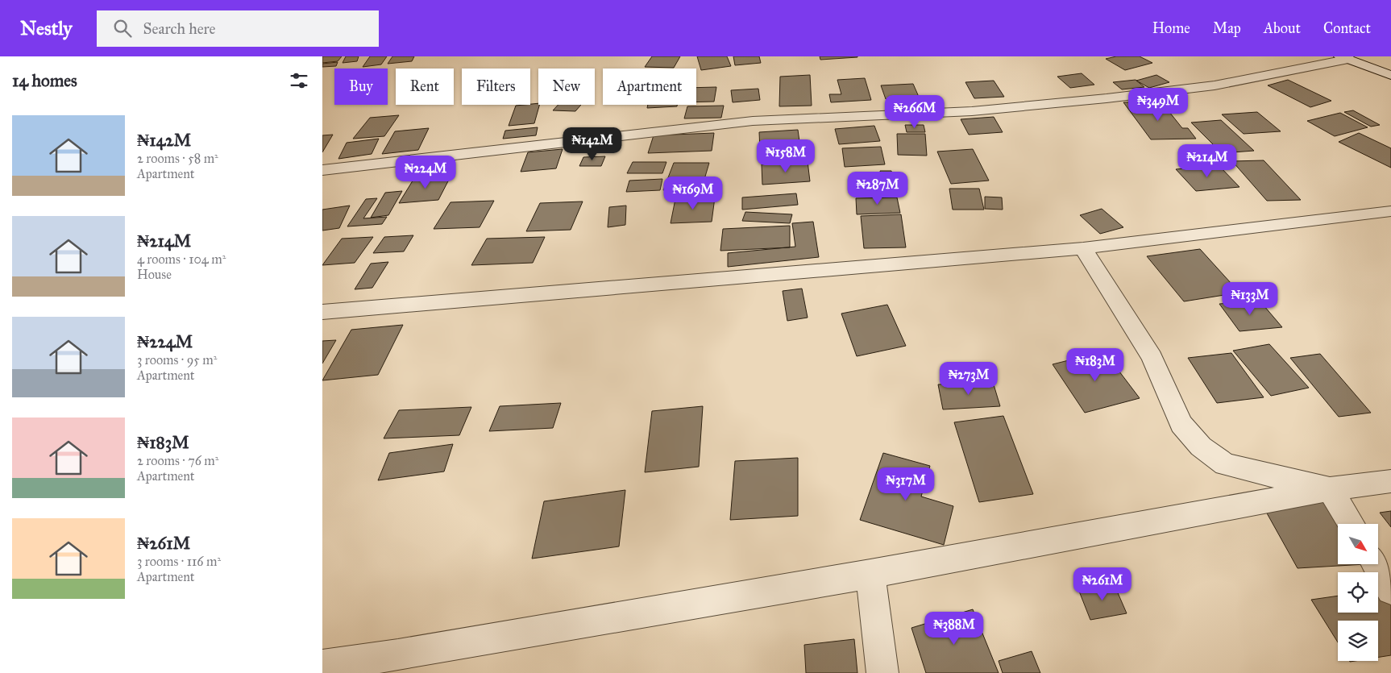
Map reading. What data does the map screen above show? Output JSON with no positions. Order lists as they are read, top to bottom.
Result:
{
  "north": "bottom right",
  "page": {
    "header": "Nestly",
    "search": "Search here",
    "nav": [
      "Home",
      "Map",
      "About",
      "Contact"
    ],
    "heading": "14 homes",
    "chip": [
      "Buy",
      "Rent",
      "Filters",
      "New",
      "Apartment"
    ],
    "price": [
      "₦349M",
      "₦266M",
      "₦142M",
      "₦158M",
      "₦214M",
      "₦224M",
      "₦287M",
      "₦169M",
      "₦133M",
      "₦183M",
      "₦273M",
      "₦317M",
      "₦261M",
      "₦388M"
    ],
    "list": [
      {
        "name": "₦142M",
        "note": "2 rooms · 58 m² · Apartment"
      },
      {
        "name": "₦214M",
        "note": "4 rooms · 104 m² · House"
      },
      {
        "name": "₦224M",
        "note": "3 rooms · 95 m² · Apartment"
      },
      {
        "name": "₦183M",
        "note": "2 rooms · 76 m² · Apartment"
      },
      {
        "name": "₦261M",
        "note": "3 rooms · 116 m² · Apartment"
      }
    ]
  }
}
